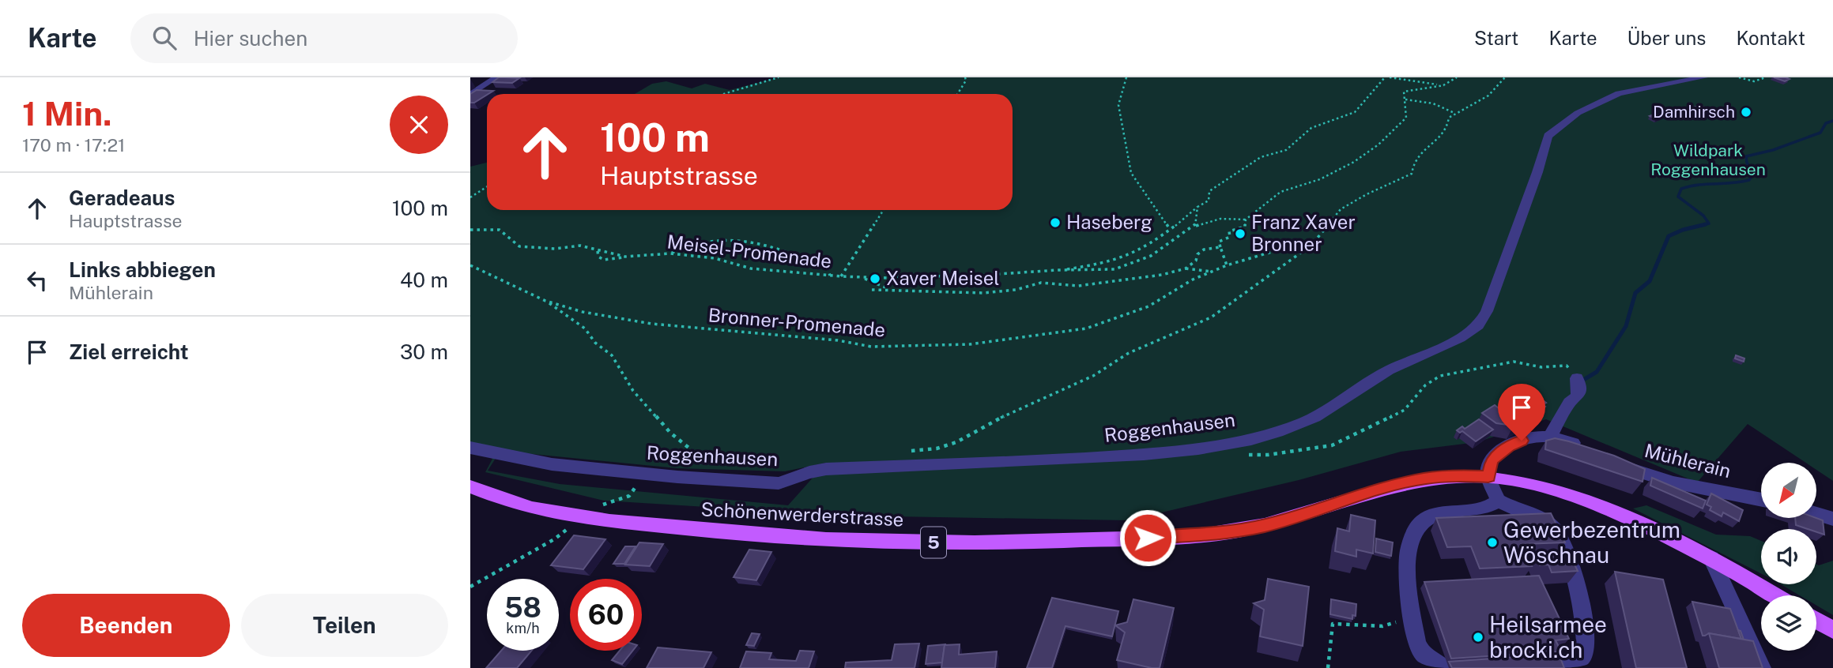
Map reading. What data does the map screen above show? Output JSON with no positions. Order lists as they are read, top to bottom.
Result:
{
  "streets": {
    "main road": ["Schönenwerderstrasse", "5"],
    "lane": ["Roggenhausen", "Mühlerain"],
    "path": ["Meisel-Promenade", "Bronner-Promenade"]
  },
  "crossings": [
    ["Schönenwerderstrasse", "5"]
  ],
  "parks": ["Wildpark Roggenhausen"],
  "places": [
    "Damhirsch",
    "Haseberg",
    "Franz Xaver Bronner",
    "Xaver Meisel",
    "Gewerbezentrum Wöschnau",
    "Heilsarmee brocki.ch"
  ],
  "north": "bottom left",
  "page": {
    "header": "Karte",
    "search": "Hier suchen",
    "nav": [
      "Start",
      "Karte",
      "Über uns",
      "Kontakt"
    ],
    "heading": ["1 Min.", "170 m · 17:21"],
    "turn": ["100 m", "Hauptstrasse"],
    "list": [
      {
        "name": "Geradeaus",
        "note": "Hauptstrasse",
        "value": "100 m"
      },
      {
        "name": "Links abbiegen",
        "note": "Mühlerain",
        "value": "40 m"
      },
      {
        "name": "Ziel erreicht",
        "value": "30 m"
      }
    ],
    "speed": "58 km/h",
    "limit": "60",
    "buttons": ["Beenden", "Teilen"]
  }
}
